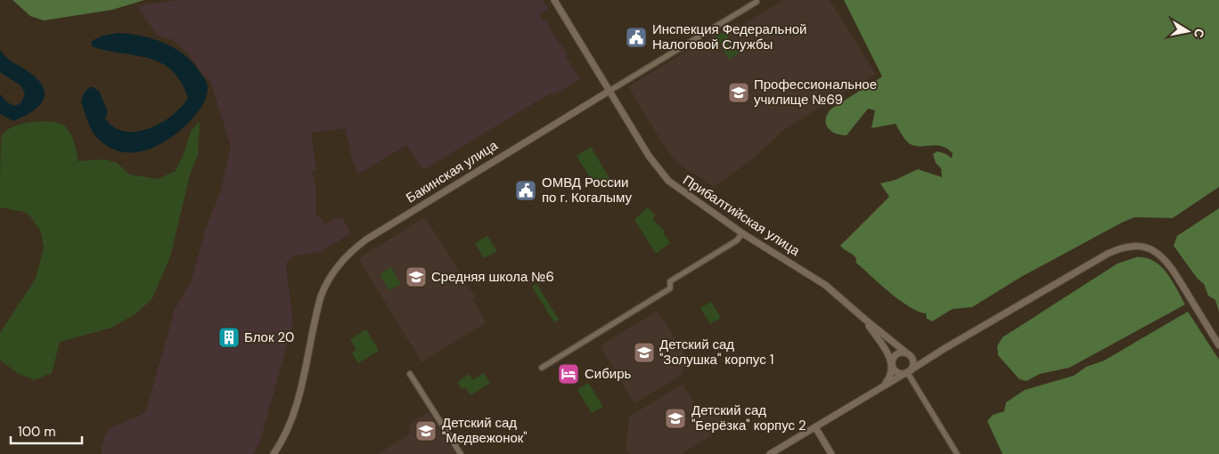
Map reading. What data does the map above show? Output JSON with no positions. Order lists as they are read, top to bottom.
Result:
{
  "streets": {
    "street": ["Бакинская улица", "Прибалтийская улица"]
  },
  "crossings": [
    ["Бакинская улица", "Прибалтийская улица"]
  ],
  "places": {
    "public building": ["Инспекция Федеральной Налоговой Службы", "ОМВД России по г. Когалыму"],
    "school or university": [
      "Профессиональное училище №69",
      "Средняя школа №6",
      "Детский сад \"Золушка\" корпус 1",
      "Детский сад \"Берёзка\" корпус 2",
      "Детский сад \"Медвежонок\""
    ],
    "building": ["Блок 20"],
    "hotel": ["Сибирь"]
  },
  "scale_bar": "100 m",
  "north": "right"
}
